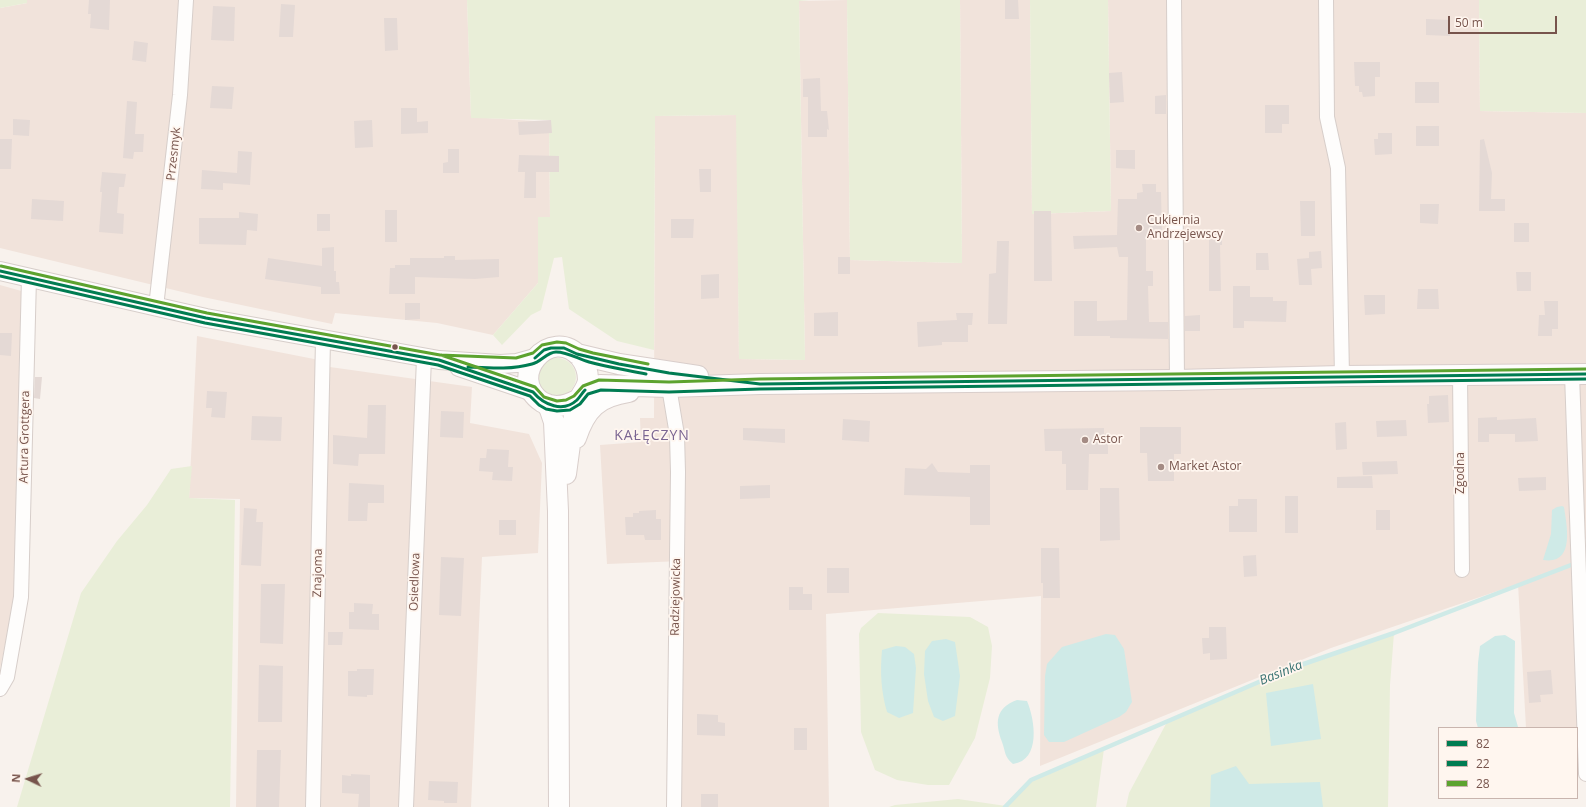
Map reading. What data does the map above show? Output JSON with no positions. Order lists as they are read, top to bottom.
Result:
{
  "streets": {
    "street": [
      "Przesmyk",
      "Artura Grottgera",
      "Zgodna",
      "Znajoma",
      "Osiedlowa",
      "Radziejowicka"
    ]
  },
  "districts": ["KAŁĘCZYN"],
  "water": ["Basinka"],
  "places": ["Cukiernia Andrzejewscy", "Astor", "Market Astor"],
  "lines": ["transit line 28", "transit line 82", "transit line 22"],
  "legend": ["82", "22", "28"],
  "scale_bar": "50 m",
  "north": "left"
}
